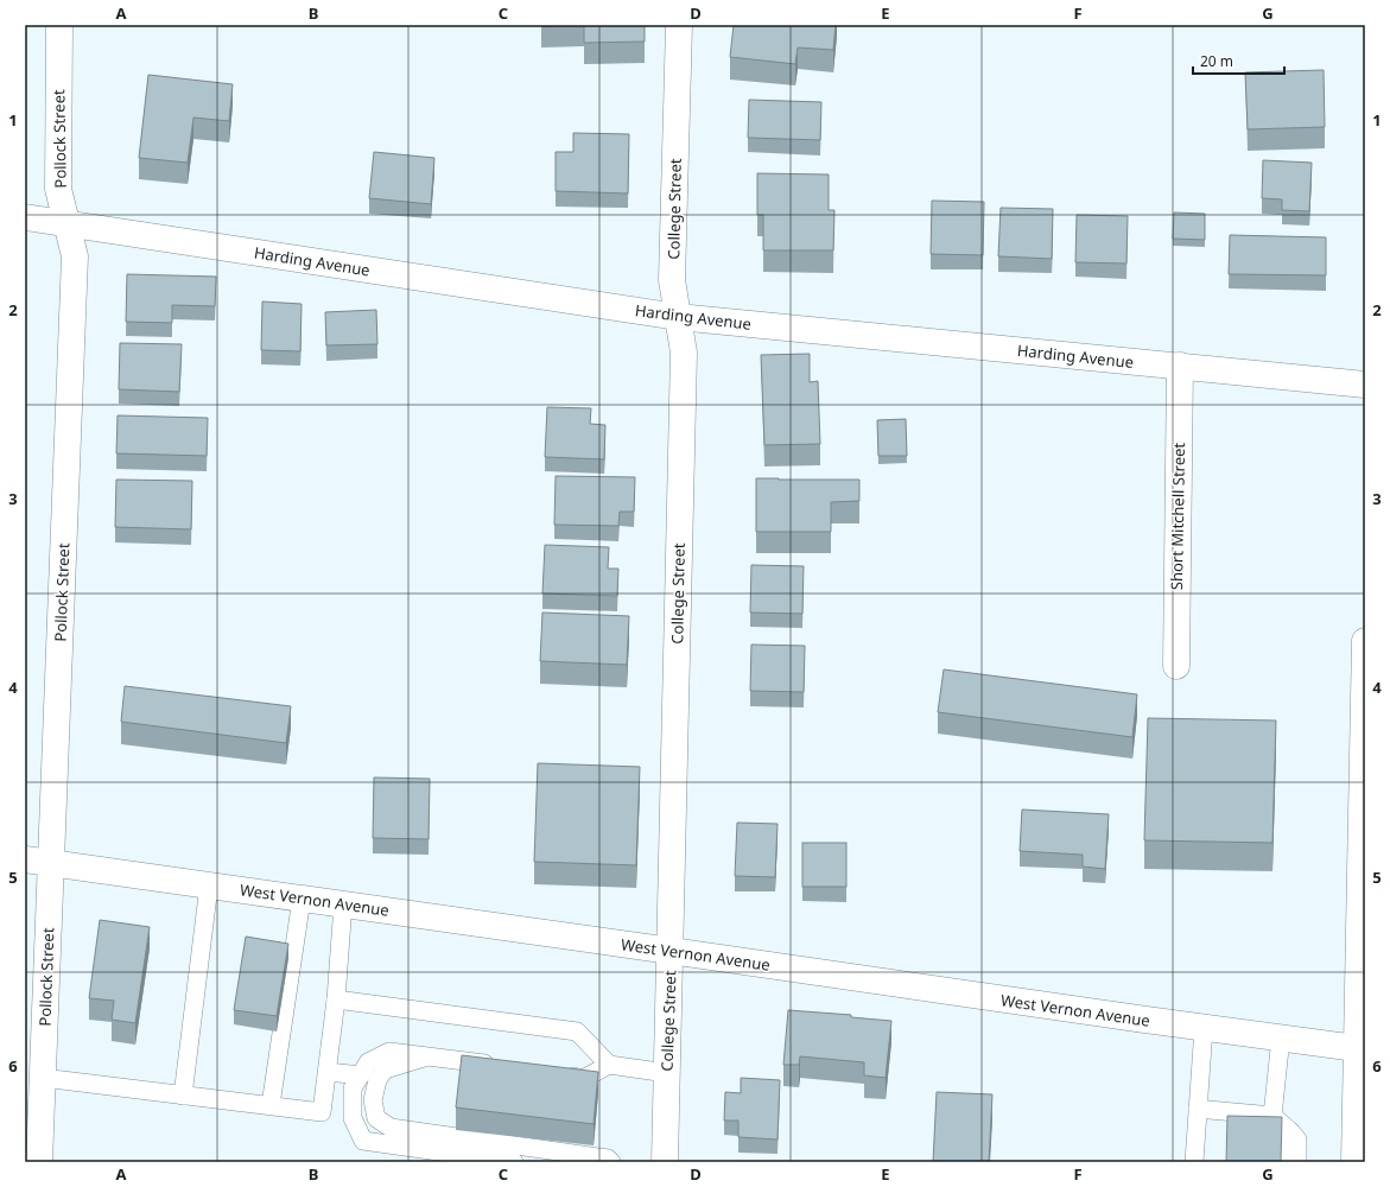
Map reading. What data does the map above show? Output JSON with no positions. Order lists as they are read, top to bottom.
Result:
{
  "streets": {
    "street": [
      "Pollock Street",
      "College Street",
      "Harding Avenue",
      "Short Mitchell Street",
      "West Vernon Avenue"
    ]
  },
  "crossings": [
    ["Pollock Street", "Harding Avenue"],
    ["Pollock Street", "West Vernon Avenue"],
    ["College Street", "Harding Avenue"],
    ["College Street", "West Vernon Avenue"],
    ["Harding Avenue", "Short Mitchell Street"]
  ],
  "scale_bar": "20 m",
  "grid": {
    "columns": [
      "A",
      "B",
      "C",
      "D",
      "E",
      "F",
      "G"
    ],
    "rows": [
      "1",
      "2",
      "3",
      "4",
      "5",
      "6"
    ]
  }
}
